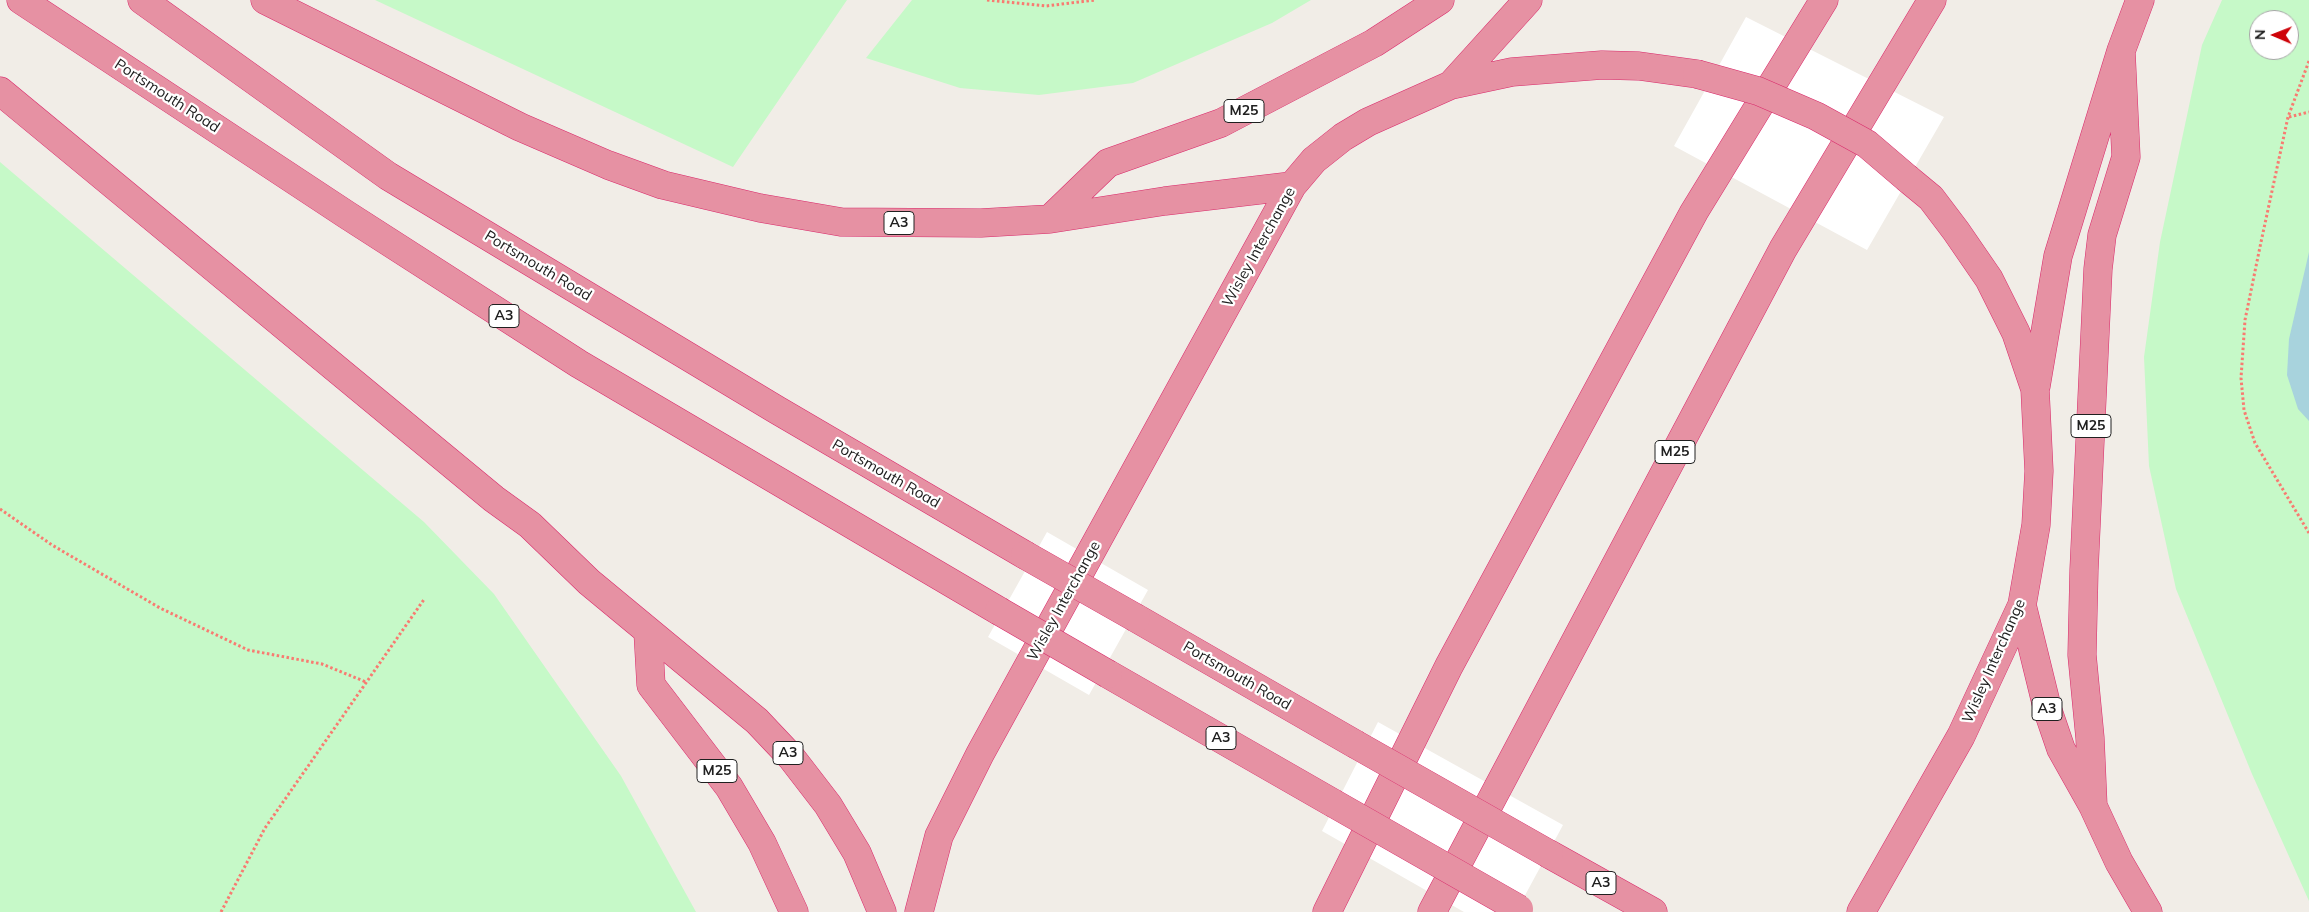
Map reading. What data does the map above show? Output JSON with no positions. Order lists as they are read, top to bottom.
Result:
{
  "streets": {
    "highway": [
      "Portsmouth Road",
      "M25",
      "A3",
      "Wisley Interchange"
    ]
  },
  "crossings": [
    ["M25", "A3"],
    ["A3", "Wisley Interchange"]
  ],
  "north": "left"
}
